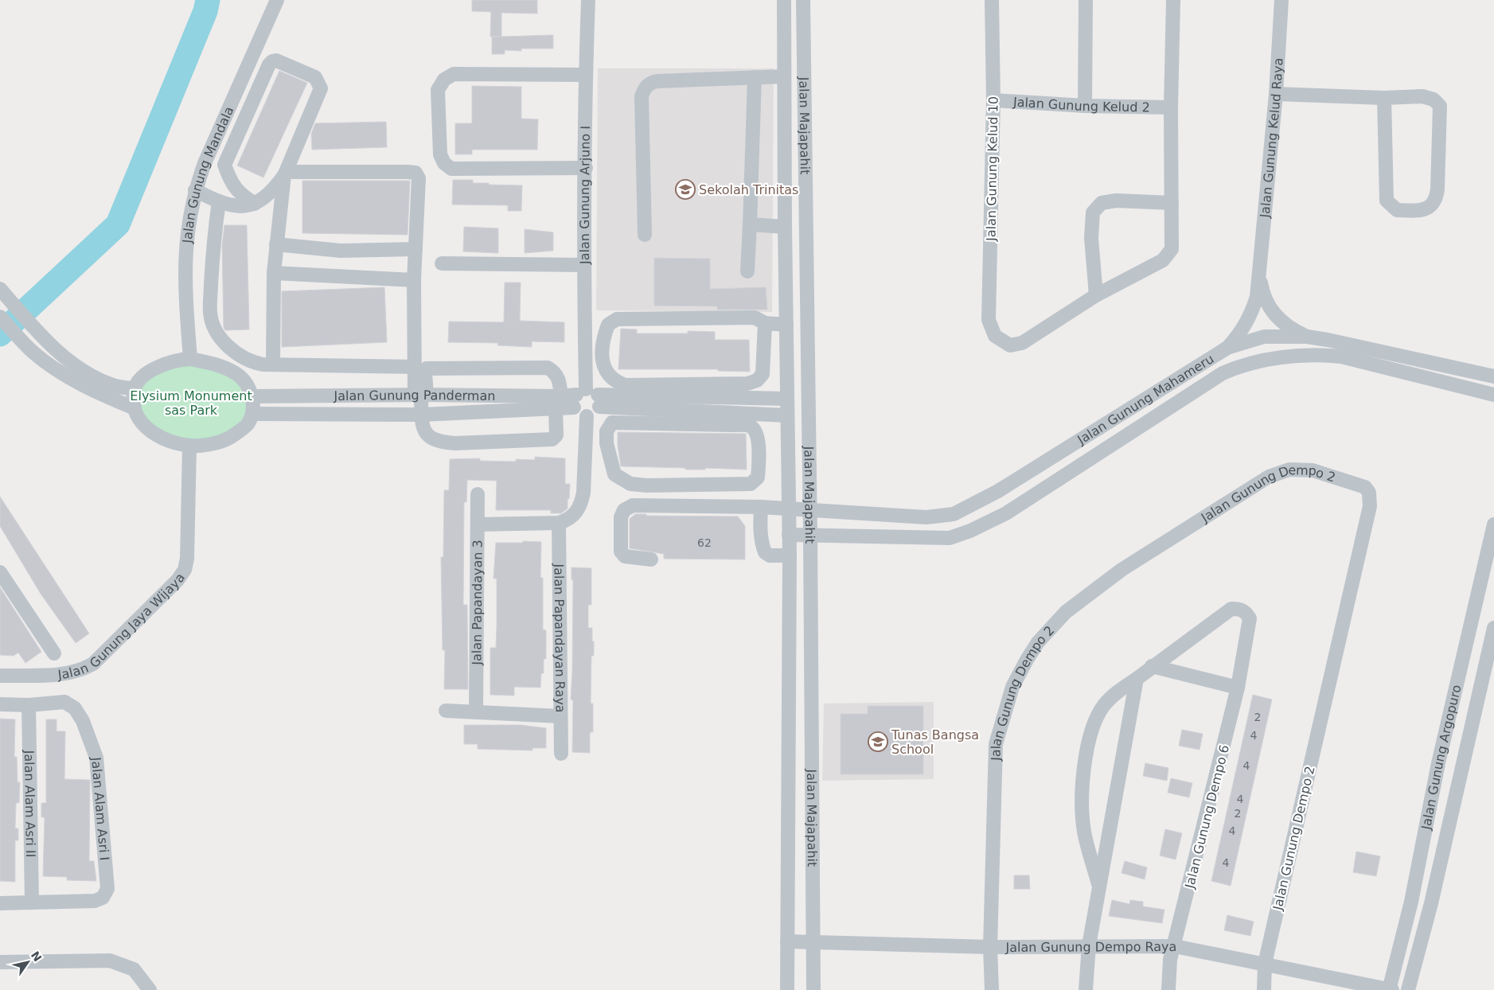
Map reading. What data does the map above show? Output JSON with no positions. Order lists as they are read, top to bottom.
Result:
{
  "streets": {
    "street": [
      "Jalan Gunung Kelud 2",
      "Jalan Majapahit",
      "Jalan Gunung Kelud Raya",
      "Jalan Gunung Kelud 10",
      "Jalan Gunung Mandala",
      "Jalan Gunung Arjuno I",
      "Jalan Gunung Panderman",
      "Jalan Gunung Mahameru",
      "Jalan Gunung Dempo 2",
      "Jalan Papandayan 3",
      "Jalan Gunung Jaya Wijaya",
      "Jalan Papandayan Raya",
      "Jalan Gunung Argopuro",
      "Jalan Alam Asri II",
      "Jalan Alam Asri I",
      "Jalan Gunung Dempo 6",
      "Jalan Gunung Dempo Raya"
    ]
  },
  "crossings": [
    ["Jalan Gunung Kelud 2", "Jalan Gunung Kelud 10"],
    ["Jalan Majapahit", "Jalan Gunung Panderman"],
    ["Jalan Majapahit", "Jalan Gunung Mahameru"],
    ["Jalan Majapahit", "Jalan Gunung Dempo Raya"],
    ["Jalan Gunung Kelud Raya", "Jalan Gunung Mahameru"],
    ["Jalan Gunung Mandala", "Jalan Gunung Panderman"],
    ["Jalan Gunung Mandala", "Jalan Gunung Jaya Wijaya"],
    ["Jalan Gunung Arjuno I", "Jalan Gunung Panderman"],
    ["Jalan Gunung Panderman", "Jalan Gunung Jaya Wijaya"],
    ["Jalan Gunung Dempo 2", "Jalan Gunung Dempo Raya"],
    ["Jalan Gunung Argopuro", "Jalan Gunung Dempo Raya"],
    ["Jalan Alam Asri II", "Jalan Alam Asri I"],
    ["Jalan Gunung Dempo 6", "Jalan Gunung Dempo Raya"]
  ],
  "parks": ["Elysium Monument sas Park"],
  "places": {
    "school or university": ["Sekolah Trinitas", "Tunas Bangsa School"]
  },
  "house_numbers": [
    "62",
    "2",
    "4",
    "4",
    "4",
    "2",
    "4",
    "4"
  ],
  "north": "top right"
}
